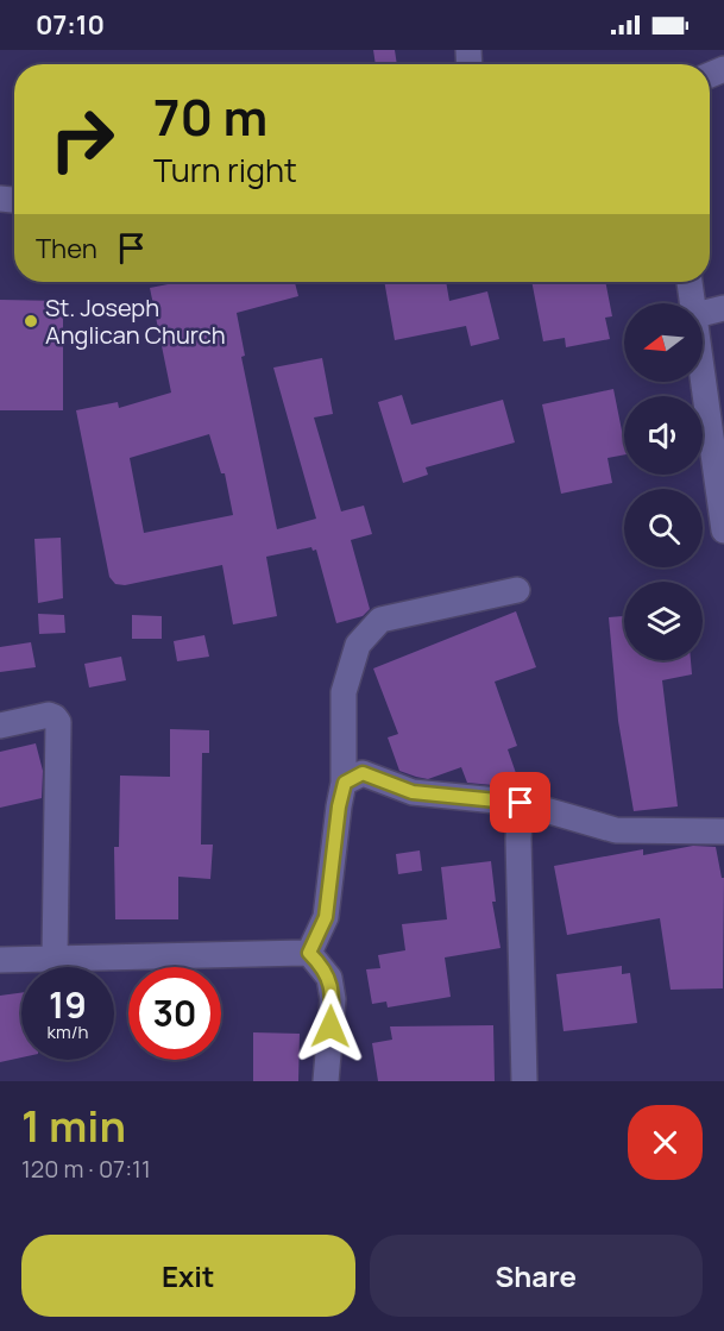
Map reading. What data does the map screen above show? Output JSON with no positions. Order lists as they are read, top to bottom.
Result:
{
  "places": ["St. Joseph Anglican Church"],
  "north": "left",
  "page": {
    "status": "07:10",
    "turn": ["70 m", "Turn right"],
    "then": "Then",
    "speed": "19 km/h",
    "limit": "30",
    "heading": ["1 min", "120 m · 07:11"],
    "buttons": ["Exit", "Share"]
  }
}
